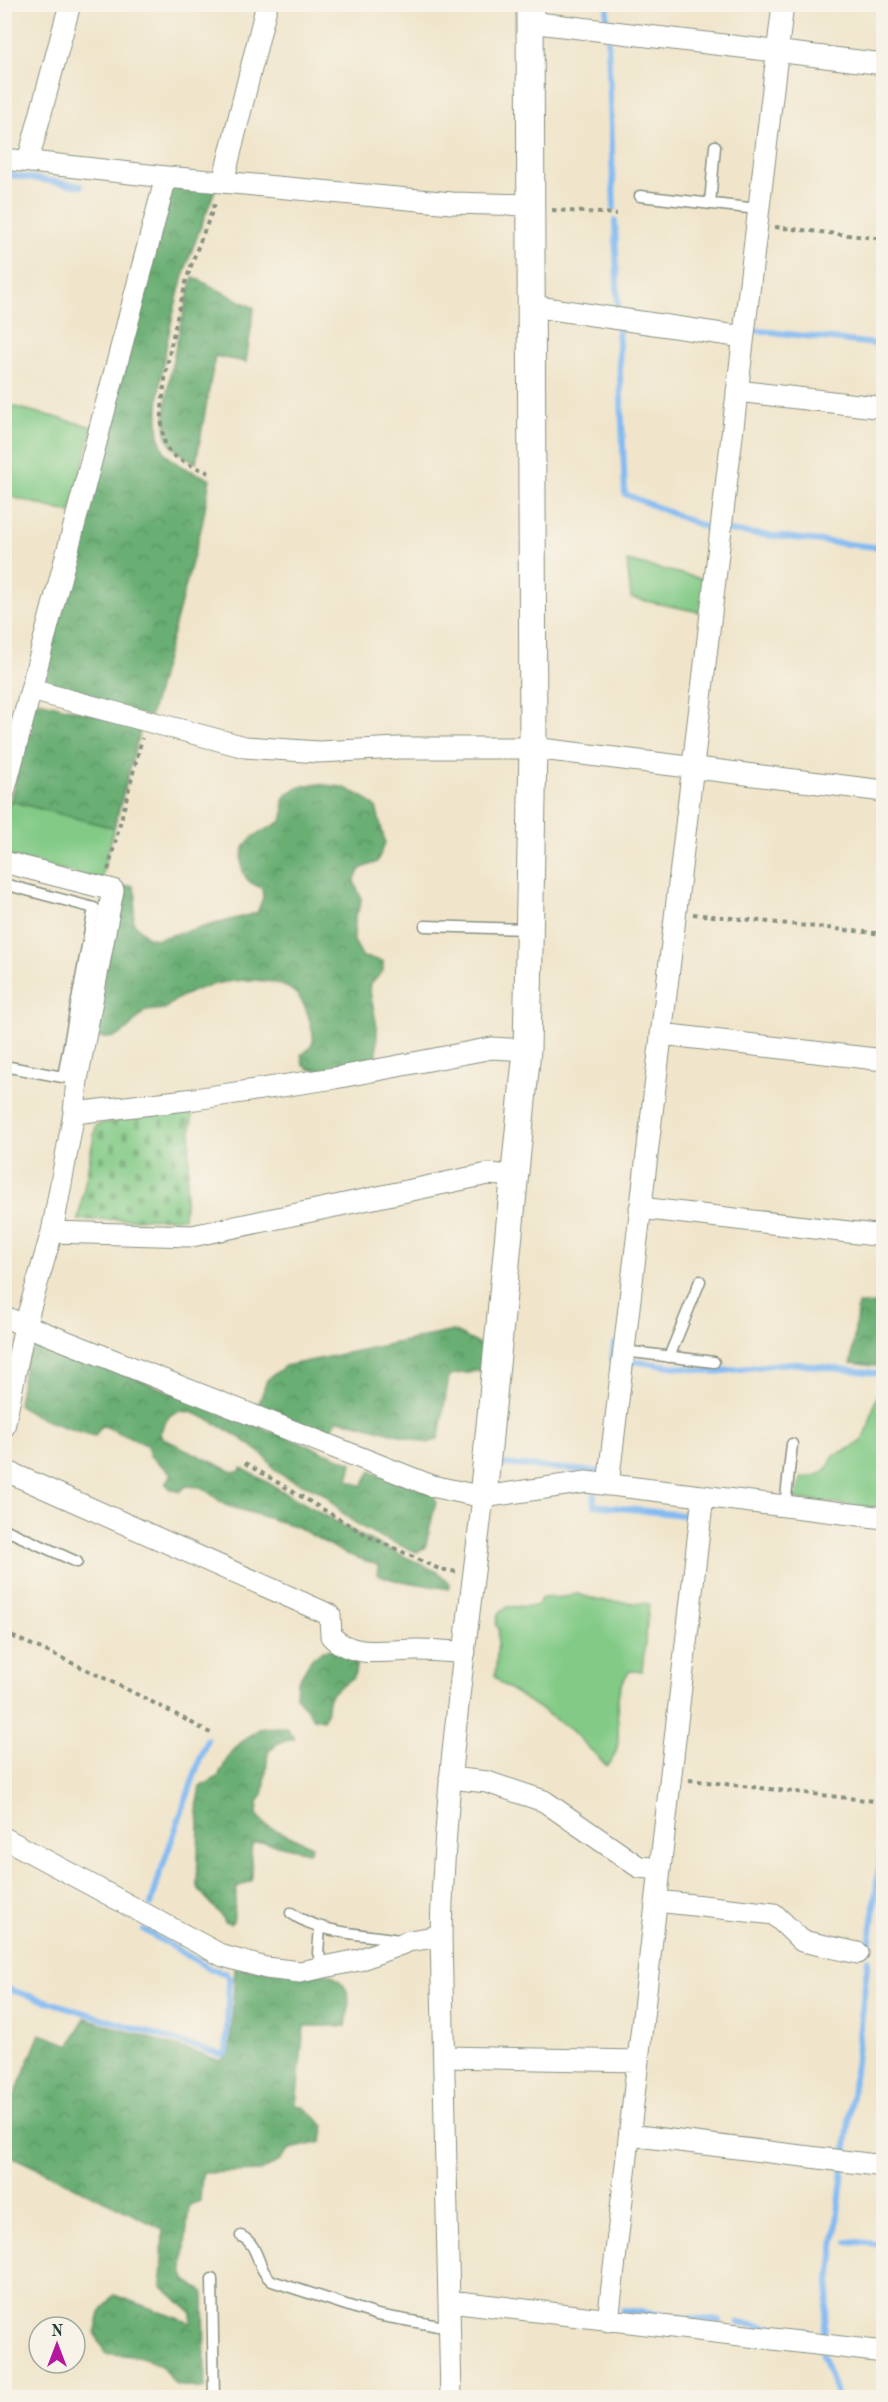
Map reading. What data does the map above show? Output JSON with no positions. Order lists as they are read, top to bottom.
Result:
{
  "north": "top"
}
